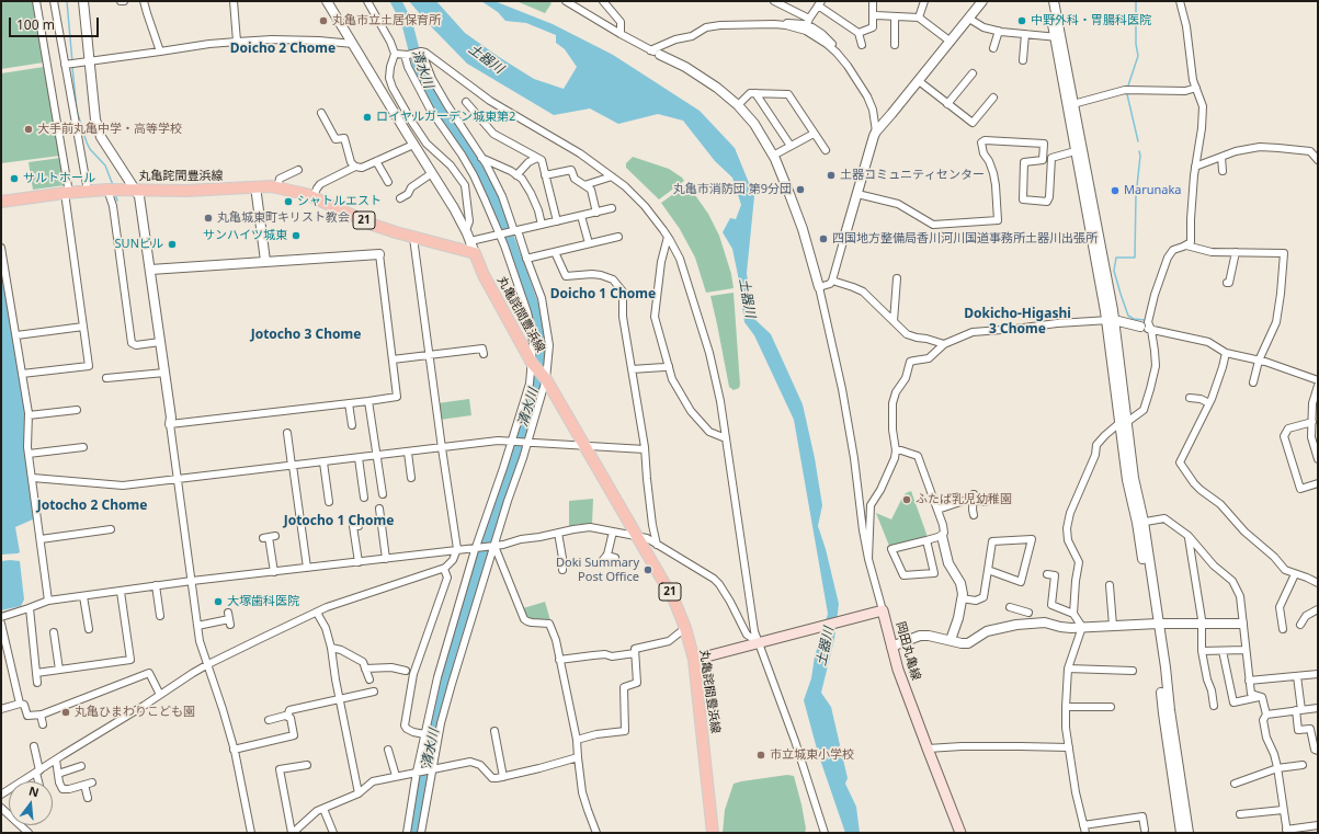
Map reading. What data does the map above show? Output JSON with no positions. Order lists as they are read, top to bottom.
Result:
{
  "streets": {
    "main road": ["丸亀詫間豊浜線", "21", "岡田丸亀線"]
  },
  "districts": [
    "Doicho 2 Chome",
    "Doicho 1 Chome",
    "Dokicho-Higashi 3 Chome",
    "Jotocho 3 Chome",
    "Jotocho 2 Chome",
    "Jotocho 1 Chome"
  ],
  "water": ["土器川", "清水川"],
  "places": [
    "丸亀市立土居保育所",
    "中野外科・胃腸科医院",
    "ロイヤルガーデン城東第2",
    "大手前丸亀中学・高等学校",
    "土器コミュニティセンター",
    "サルトホール",
    "丸亀市消防団 第9分団",
    "Marunaka",
    "シャトルエスト",
    "丸亀城東町キリスト教会",
    "サンハイツ城東",
    "四国地方整備局香川河川国道事務所土器川出張所",
    "SUNビル",
    "ふたば乳児幼稚園",
    "Doki Summary Post Office",
    "大塚歯科医院",
    "丸亀ひまわりこども園",
    "市立城東小学校"
  ],
  "scale_bar": "100 m",
  "north": "top"
}
